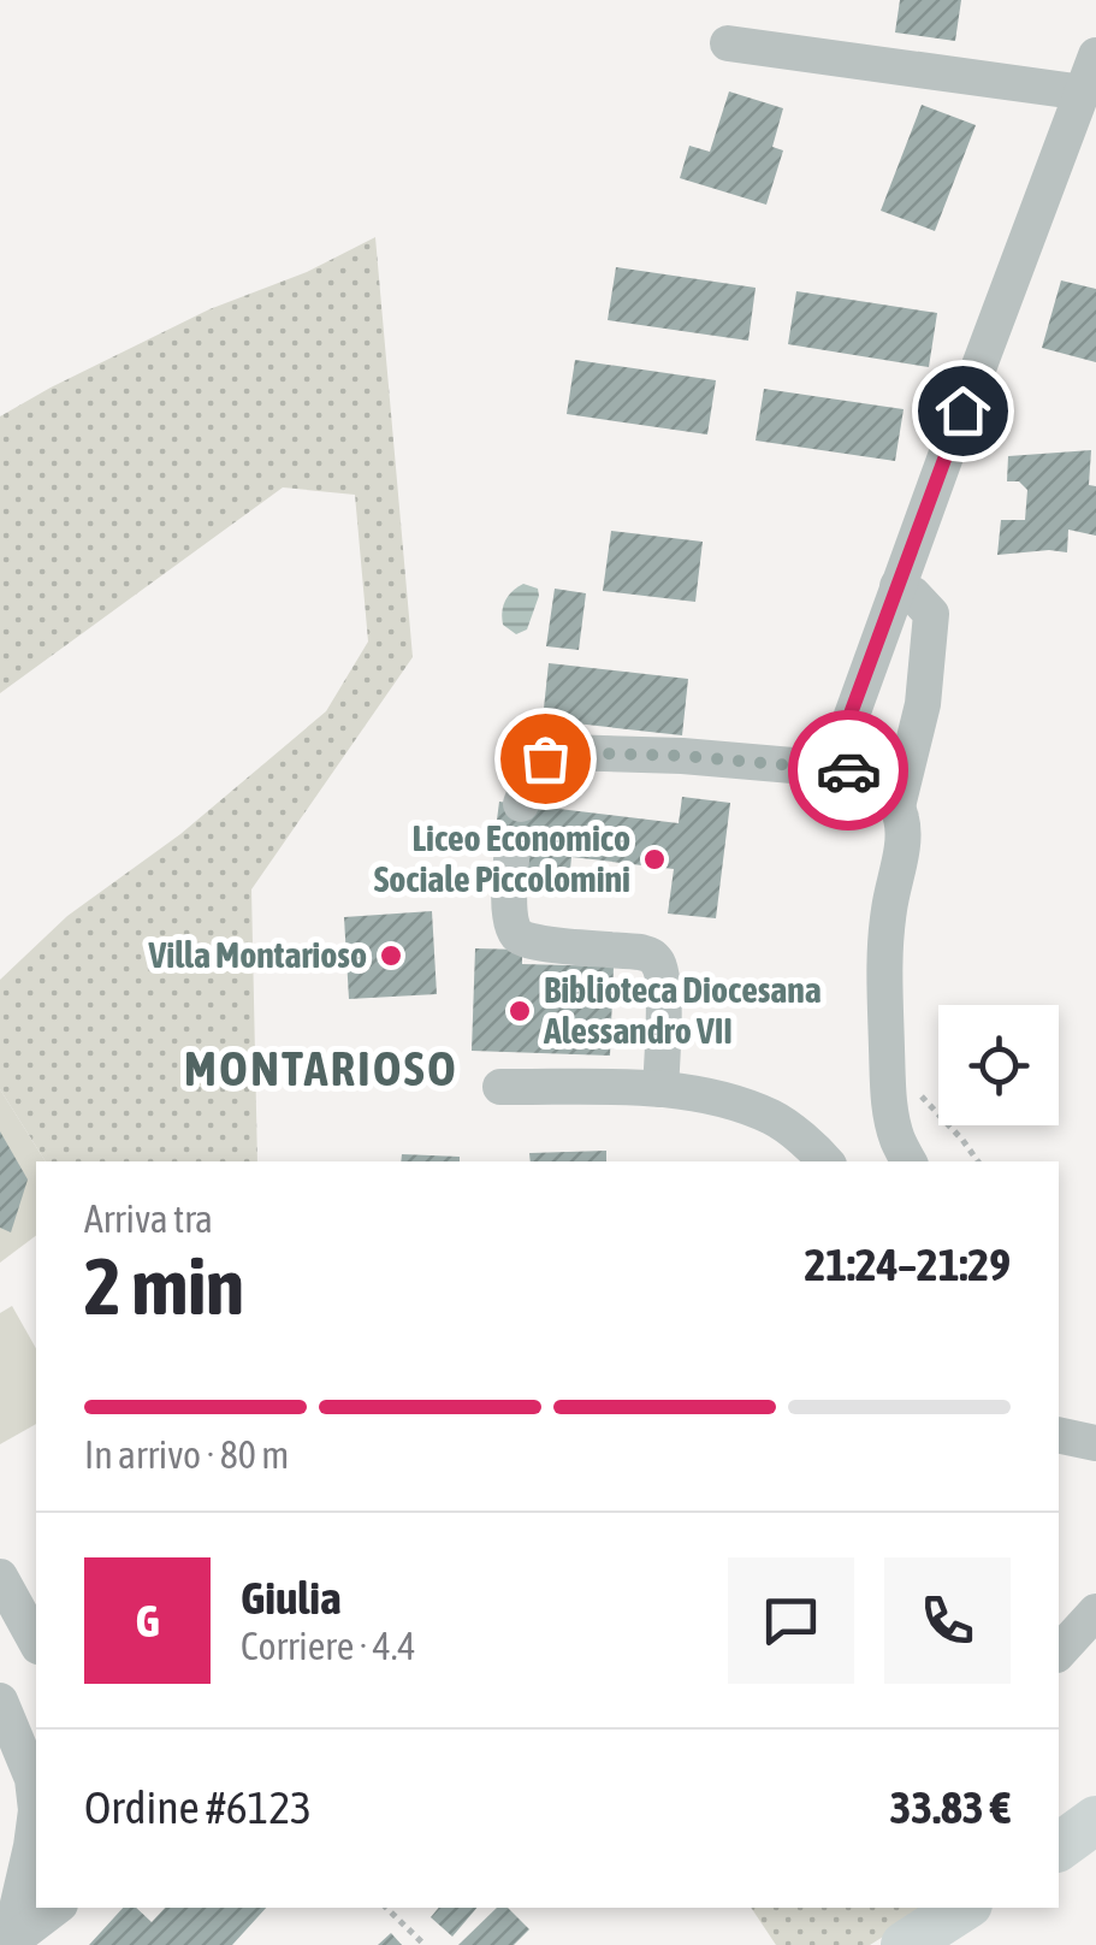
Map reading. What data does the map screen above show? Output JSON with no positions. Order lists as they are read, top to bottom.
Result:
{
  "districts": ["MONTARIOSO"],
  "places": ["Liceo Economico Sociale Piccolomini", "Villa Montarioso", "Biblioteca Diocesana Alessandro VII"],
  "page": {
    "heading": ["2 min", "Arriva tra", "21:24–21:29"],
    "panel": [
      "Giulia",
      "Corriere · 4.4",
      "Ordine #6123",
      "33.83 €"
    ],
    "bar": "In arrivo · 80 m",
    "round": "G"
  }
}
